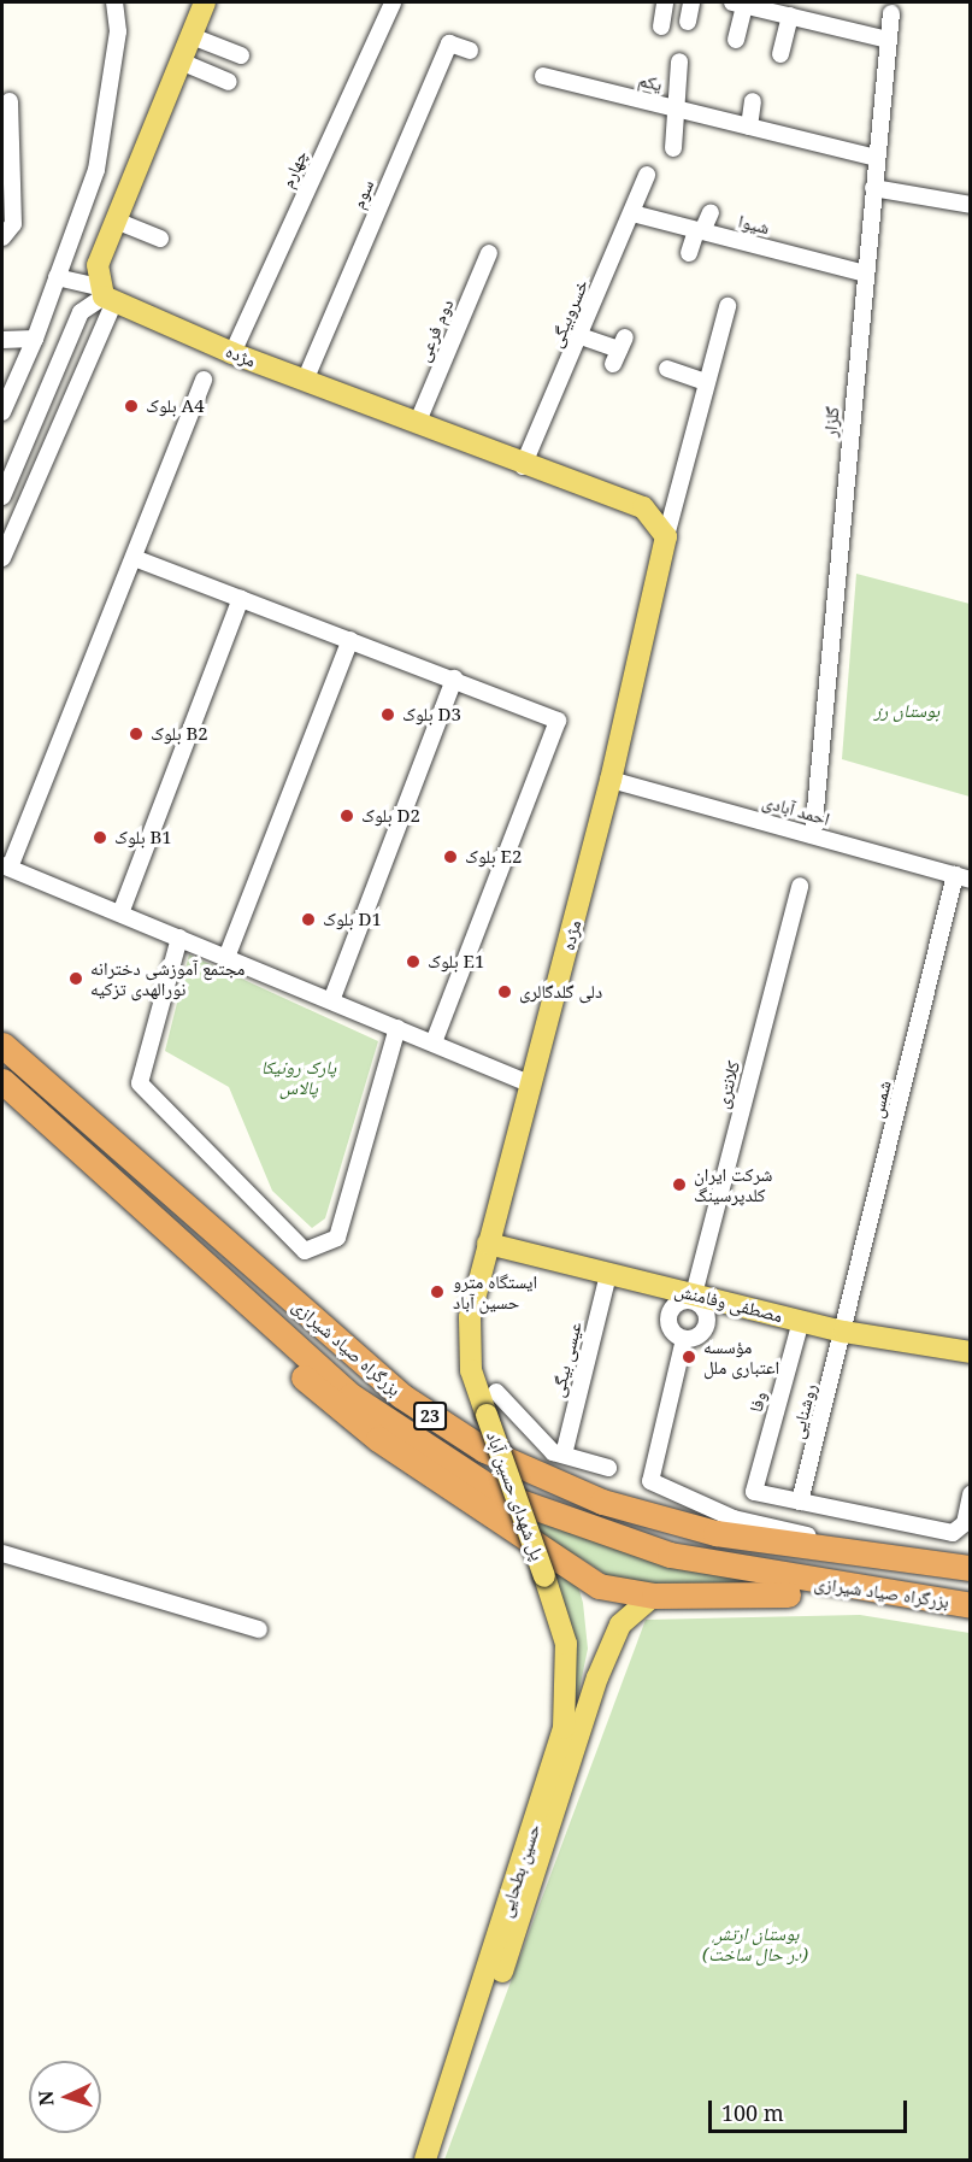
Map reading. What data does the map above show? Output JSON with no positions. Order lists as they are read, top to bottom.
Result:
{
  "streets": {
    "highway": ["بزرگراه صیاد شیرازی", "23"],
    "main road": [
      "مژده",
      "مصطفی وفامنش",
      "پل شهدای حسین آباد",
      "حسین بطحایی"
    ],
    "street": [
      "یکم",
      "چهارم",
      "سوم",
      "شیوا",
      "خسروبیگی",
      "دوم فرعی",
      "گلزار",
      "احمد آبادی",
      "کلانتری",
      "شمس",
      "عیسی بیگی",
      "وفا",
      "روشنایی"
    ]
  },
  "crossings": [
    ["یکم", "گلزار"],
    ["چهارم", "مژده"],
    ["سوم", "مژده"],
    ["شیوا", "خسروبیگی"],
    ["شیوا", "گلزار"],
    ["خسروبیگی", "مژده"],
    ["دوم فرعی", "مژده"],
    ["مژده", "احمد آبادی"],
    ["مژده", "مصطفی وفامنش"],
    ["مژده", "پل شهدای حسین آباد"],
    ["گلزار", "احمد آبادی"],
    ["احمد آبادی", "شمس"],
    ["کلانتری", "مصطفی وفامنش"],
    ["شمس", "مصطفی وفامنش"],
    ["شمس", "روشنایی"],
    ["مصطفی وفامنش", "عیسی بیگی"],
    ["مصطفی وفامنش", "وفا"],
    ["مصطفی وفامنش", "روشنایی"],
    ["وفا", "روشنایی"],
    ["پل شهدای حسین آباد", "حسین بطحایی"]
  ],
  "parks": ["بوستان رز", "پارک رونیکا پالاس", "بوستان ارتش (در حال ساخت)"],
  "places": [
    "بلوک A4",
    "بلوک D3",
    "بلوک B2",
    "بلوک D2",
    "بلوک B1",
    "بلوک E2",
    "بلوک D1",
    "بلوک E1",
    "مجتمع آموزشی دخترانه نورالهدی تزکیه",
    "دلی گلدگالری",
    "شرکت ایران کلدپرسینگ",
    "ایستگاه مترو حسین آباد",
    "مؤسسه اعتباری ملل"
  ],
  "scale_bar": "100 m",
  "north": "left"
}
